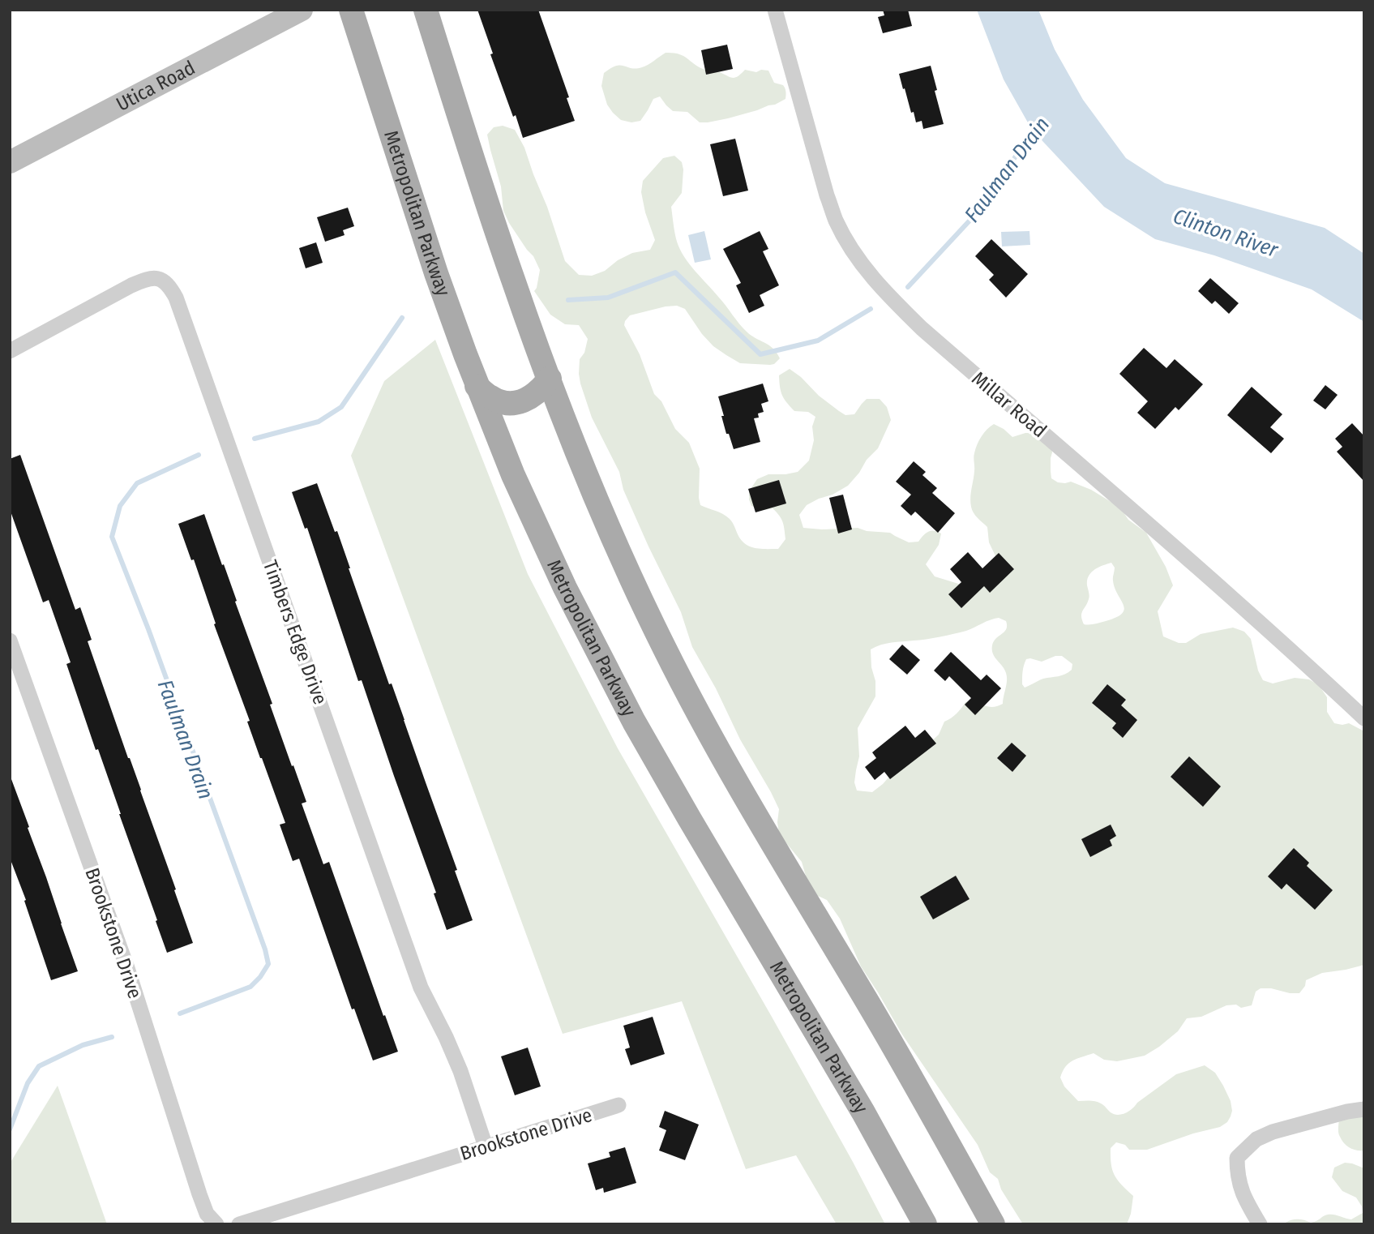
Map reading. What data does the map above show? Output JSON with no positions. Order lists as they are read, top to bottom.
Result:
{
  "streets": {
    "main road": ["Utica Road", "Metropolitan Parkway"],
    "street": ["Millar Road", "Timbers Edge Drive", "Brookstone Drive"]
  },
  "crossings": [
    ["Timbers Edge Drive", "Brookstone Drive"]
  ],
  "water": ["Faulman Drain", "Clinton River"]
}
